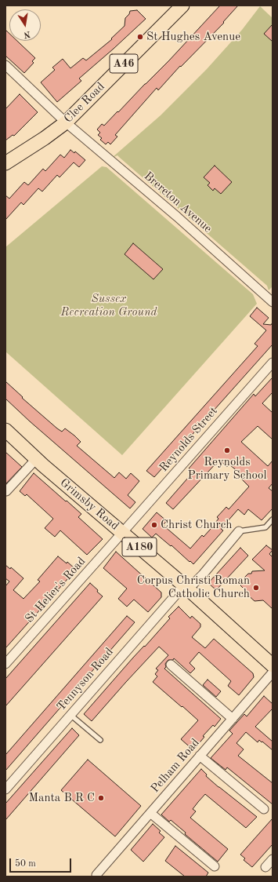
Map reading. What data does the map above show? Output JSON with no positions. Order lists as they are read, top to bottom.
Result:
{
  "streets": {
    "main road": [
      "A46",
      "Clee Road",
      "Grimsby Road",
      "A180"
    ],
    "street": [
      "Brereton Avenue",
      "Reynolds Street",
      "St Helier's Road",
      "Tennyson Road",
      "Pelham Road"
    ]
  },
  "crossings": [
    ["Clee Road", "Brereton Avenue"],
    ["Reynolds Street", "Grimsby Road"],
    ["Reynolds Street", "St Helier's Road"],
    ["Grimsby Road", "St Helier's Road"],
    ["Grimsby Road", "Tennyson Road"]
  ],
  "parks": ["Sussex Recreation Ground"],
  "places": [
    "St Hughes Avenue",
    "Reynolds Primary School",
    "Christ Church",
    "Corpus Christi Roman Catholic Church",
    "Manta B R C"
  ],
  "scale_bar": "50 m",
  "north": "bottom"
}
